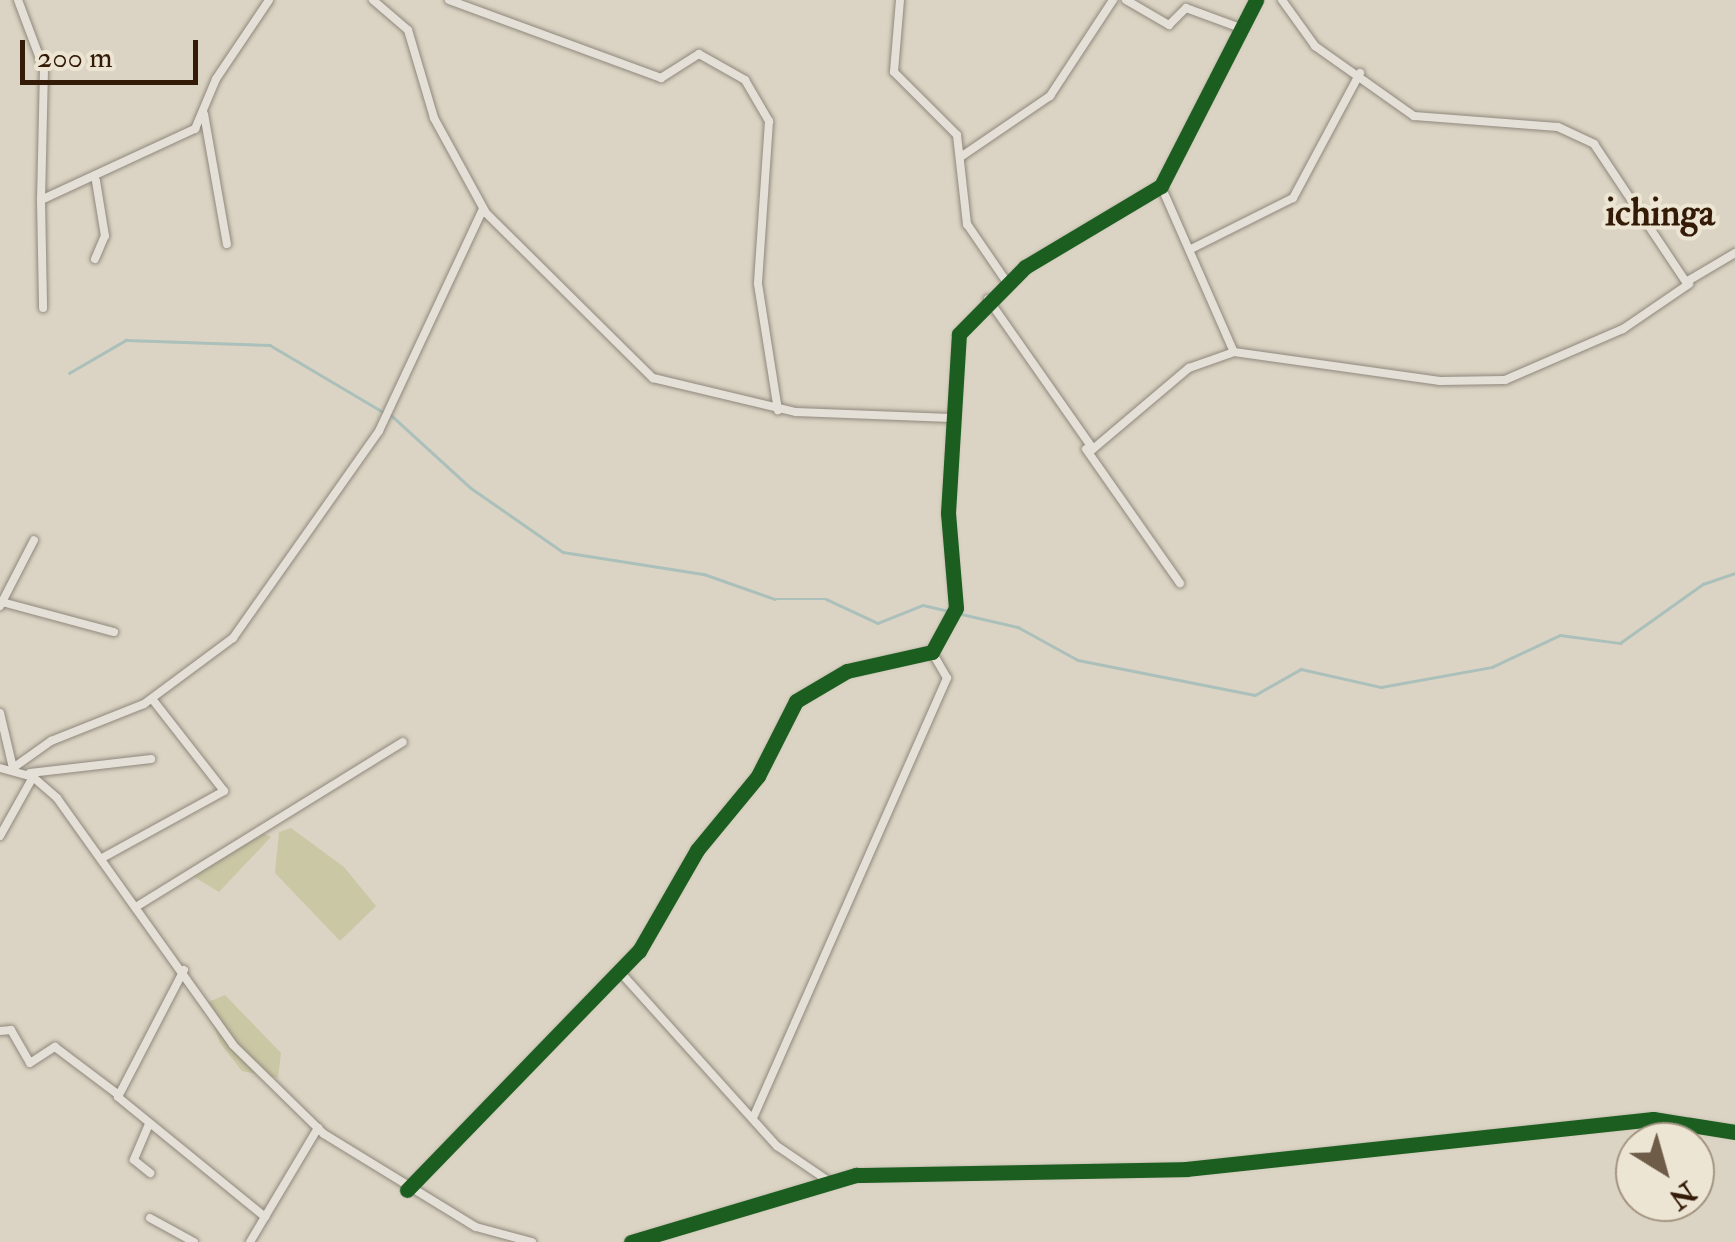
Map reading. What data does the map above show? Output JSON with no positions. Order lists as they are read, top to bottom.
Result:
{
  "districts": ["ichinga"],
  "scale_bar": "200 m",
  "north": "bottom right"
}
